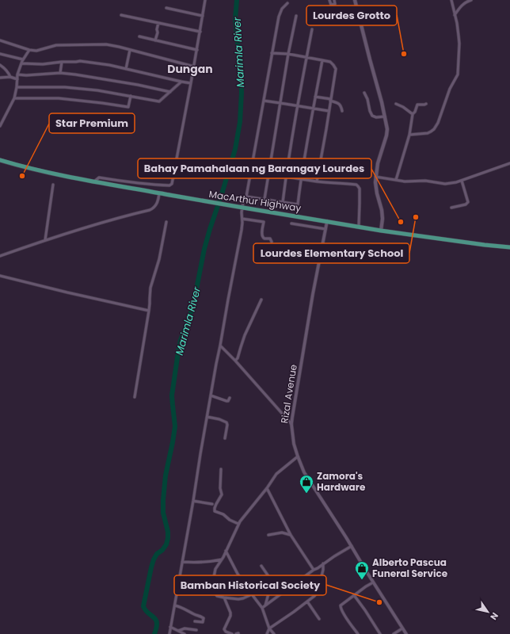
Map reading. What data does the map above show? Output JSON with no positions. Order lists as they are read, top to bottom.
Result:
{
  "streets": {
    "highway": ["MacArthur Highway"],
    "street": ["Rizal Avenue"]
  },
  "crossings": [
    ["MacArthur Highway", "Rizal Avenue"]
  ],
  "districts": ["Dungan"],
  "water": ["Marimla River"],
  "places": {
    "other": [
      "Lourdes Grotto",
      "Star Premium",
      "Lourdes Elementary School",
      "Bahay Pamahalaan ng Barangay Lourdes",
      "Bamban Historical Society"
    ],
    "shop": ["Zamora's Hardware", "Alberto Pascua Funeral Service"]
  },
  "north": "bottom right"
}
